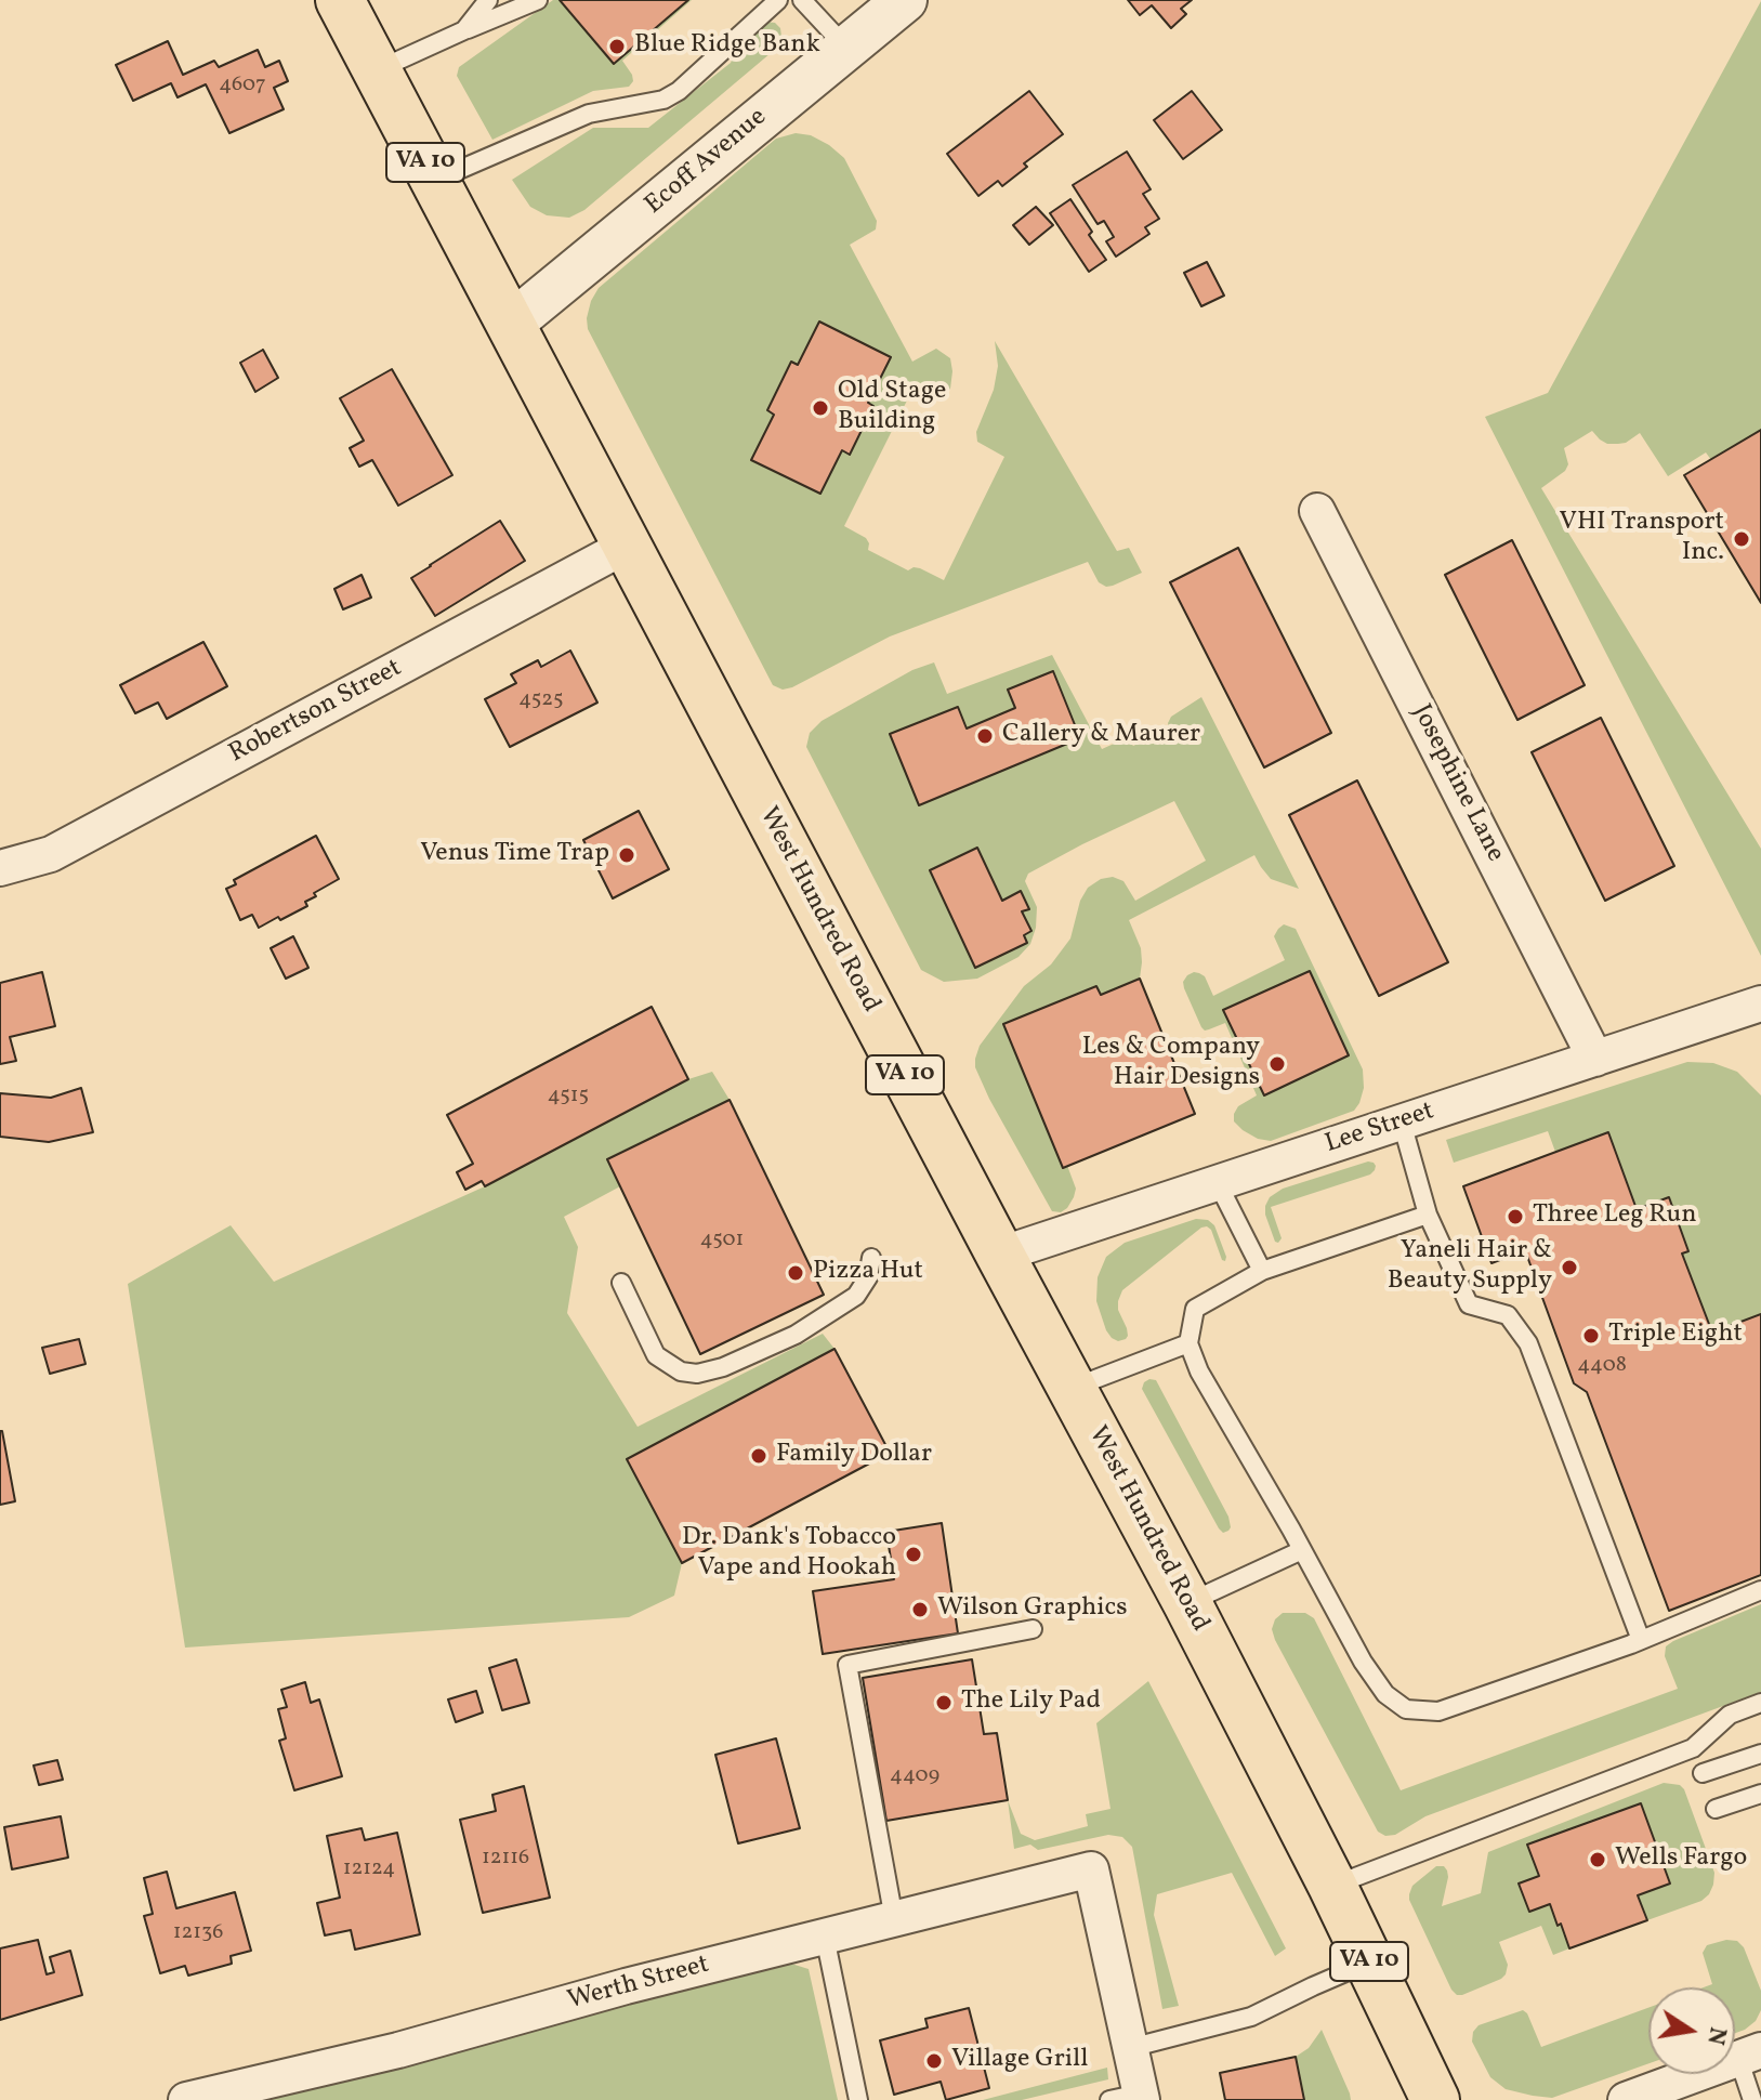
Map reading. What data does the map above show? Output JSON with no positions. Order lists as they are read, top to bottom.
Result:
{
  "streets": {
    "main road": ["VA 10", "West Hundred Road"],
    "street": [
      "Ecoff Avenue",
      "Robertson Street",
      "Josephine Lane",
      "Lee Street",
      "Werth Street"
    ]
  },
  "crossings": [
    ["Ecoff Avenue", "West Hundred Road"],
    ["Robertson Street", "West Hundred Road"],
    ["Josephine Lane", "Lee Street"],
    ["West Hundred Road", "Lee Street"]
  ],
  "places": [
    "Blue Ridge Bank",
    "Old Stage Building",
    "VHI Transport Inc.",
    "Callery & Maurer",
    "Venus Time Trap",
    "Les & Company Hair Designs",
    "Three Leg Run",
    "Yaneli Hair & Beauty Supply",
    "Pizza Hut",
    "Triple Eight",
    "Family Dollar",
    "Dr. Dank's Tobacco Vape and Hookah",
    "Wilson Graphics",
    "The Lily Pad",
    "Wells Fargo",
    "Village Grill"
  ],
  "house_numbers": [
    "4607",
    "4525",
    "4515",
    "4501",
    "4408",
    "4409",
    "12116",
    "12124",
    "12136"
  ],
  "north": "right"
}
